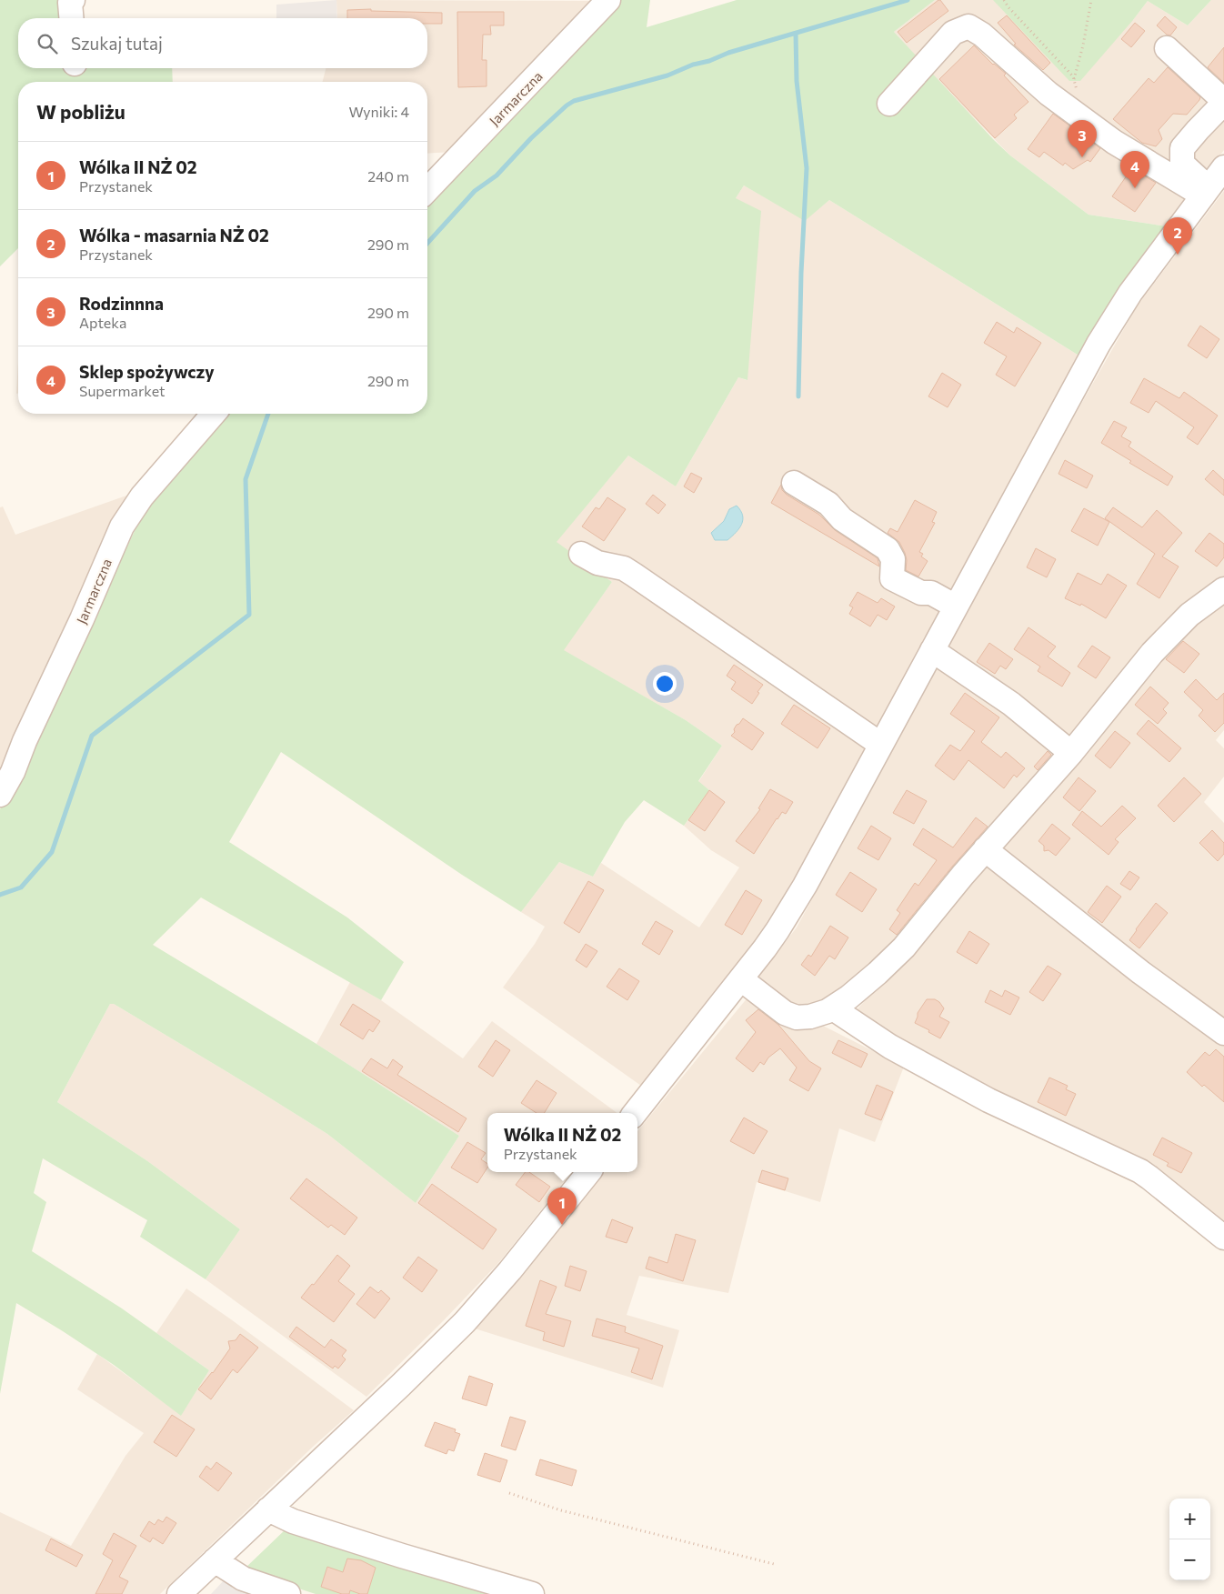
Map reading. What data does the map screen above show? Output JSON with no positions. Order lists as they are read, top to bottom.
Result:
{
  "streets": {
    "street": ["Jarmarczna"]
  },
  "page": {
    "search": "Szukaj tutaj",
    "heading": ["W pobliżu", "Wyniki: 4"],
    "pins": [
      "3",
      "4",
      "2",
      "1"
    ],
    "list": [
      {
        "mark": "1",
        "name": "Wólka II NŻ 02",
        "note": "Przystanek",
        "value": "240 m"
      },
      {
        "mark": "2",
        "name": "Wólka - masarnia NŻ 02",
        "note": "Przystanek",
        "value": "290 m"
      },
      {
        "mark": "3",
        "name": "Rodzinnna",
        "note": "Apteka",
        "value": "290 m"
      },
      {
        "mark": "4",
        "name": "Sklep spożywczy",
        "note": "Supermarket",
        "value": "290 m"
      }
    ],
    "popup": ["Wólka II NŻ 02", "Przystanek"],
    "map_buttons": ["+", "−"]
  }
}
